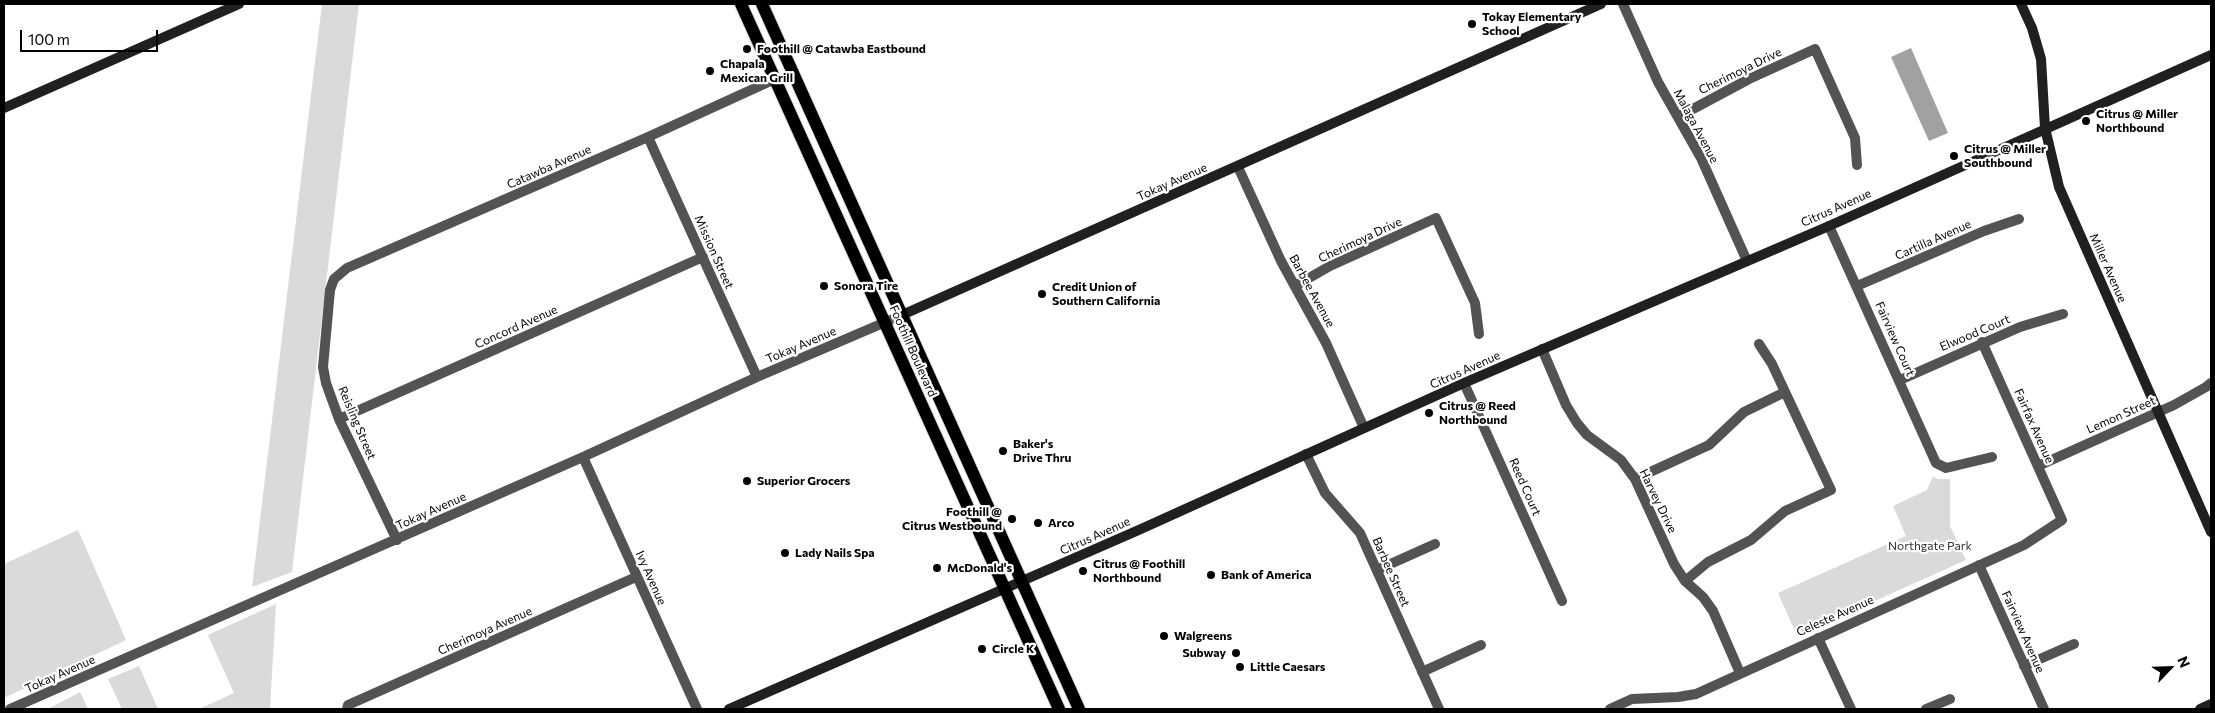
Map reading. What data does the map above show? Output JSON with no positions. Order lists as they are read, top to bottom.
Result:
{
  "streets": {
    "main road": [
      "Tokay Avenue",
      "Citrus Avenue",
      "Miller Avenue",
      "Foothill Boulevard"
    ],
    "street": [
      "Cherimoya Drive",
      "Malaga Avenue",
      "Catawba Avenue",
      "Cartilla Avenue",
      "Mission Street",
      "Barbee Avenue",
      "Concord Avenue",
      "Elwood Court",
      "Fairview Court",
      "Lemon Street",
      "Reisling Street",
      "Fairfax Avenue",
      "Reed Court",
      "Harvey Drive",
      "Barbee Street",
      "Ivy Avenue",
      "Celeste Avenue",
      "Cherimoya Avenue",
      "Fairview Avenue"
    ]
  },
  "crossings": [
    ["Cherimoya Drive", "Malaga Avenue"],
    ["Cherimoya Drive", "Barbee Avenue"],
    ["Malaga Avenue", "Citrus Avenue"],
    ["Catawba Avenue", "Mission Street"],
    ["Catawba Avenue", "Foothill Boulevard"],
    ["Catawba Avenue", "Reisling Street"],
    ["Tokay Avenue", "Mission Street"],
    ["Tokay Avenue", "Barbee Avenue"],
    ["Tokay Avenue", "Foothill Boulevard"],
    ["Tokay Avenue", "Reisling Street"],
    ["Tokay Avenue", "Ivy Avenue"],
    ["Citrus Avenue", "Miller Avenue"],
    ["Citrus Avenue", "Barbee Avenue"],
    ["Citrus Avenue", "Fairview Court"],
    ["Citrus Avenue", "Foothill Boulevard"],
    ["Citrus Avenue", "Reed Court"],
    ["Citrus Avenue", "Harvey Drive"],
    ["Citrus Avenue", "Barbee Street"],
    ["Cartilla Avenue", "Fairview Court"],
    ["Mission Street", "Concord Avenue"],
    ["Miller Avenue", "Lemon Street"],
    ["Concord Avenue", "Reisling Street"],
    ["Elwood Court", "Fairview Court"],
    ["Elwood Court", "Fairfax Avenue"],
    ["Lemon Street", "Fairfax Avenue"],
    ["Fairfax Avenue", "Celeste Avenue"],
    ["Harvey Drive", "Celeste Avenue"],
    ["Ivy Avenue", "Cherimoya Avenue"],
    ["Celeste Avenue", "Fairview Avenue"]
  ],
  "parks": ["Northgate Park"],
  "places": [
    "Tokay Elementary School",
    "Foothill @ Catawba Eastbound",
    "Chapala Mexican Grill",
    "Citrus @ Miller Northbound",
    "Citrus @ Miller Southbound",
    "Sonora Tire",
    "Credit Union of Southern California",
    "Citrus @ Reed Northbound",
    "Baker's Drive Thru",
    "Superior Grocers",
    "Foothill @ Citrus Westbound",
    "Arco",
    "Lady Nails Spa",
    "McDonald's",
    "Citrus @ Foothill Northbound",
    "Bank of America",
    "Walgreens",
    "Circle K",
    "Subway",
    "Little Caesars"
  ],
  "scale_bar": "100 m",
  "north": "top right"
}
